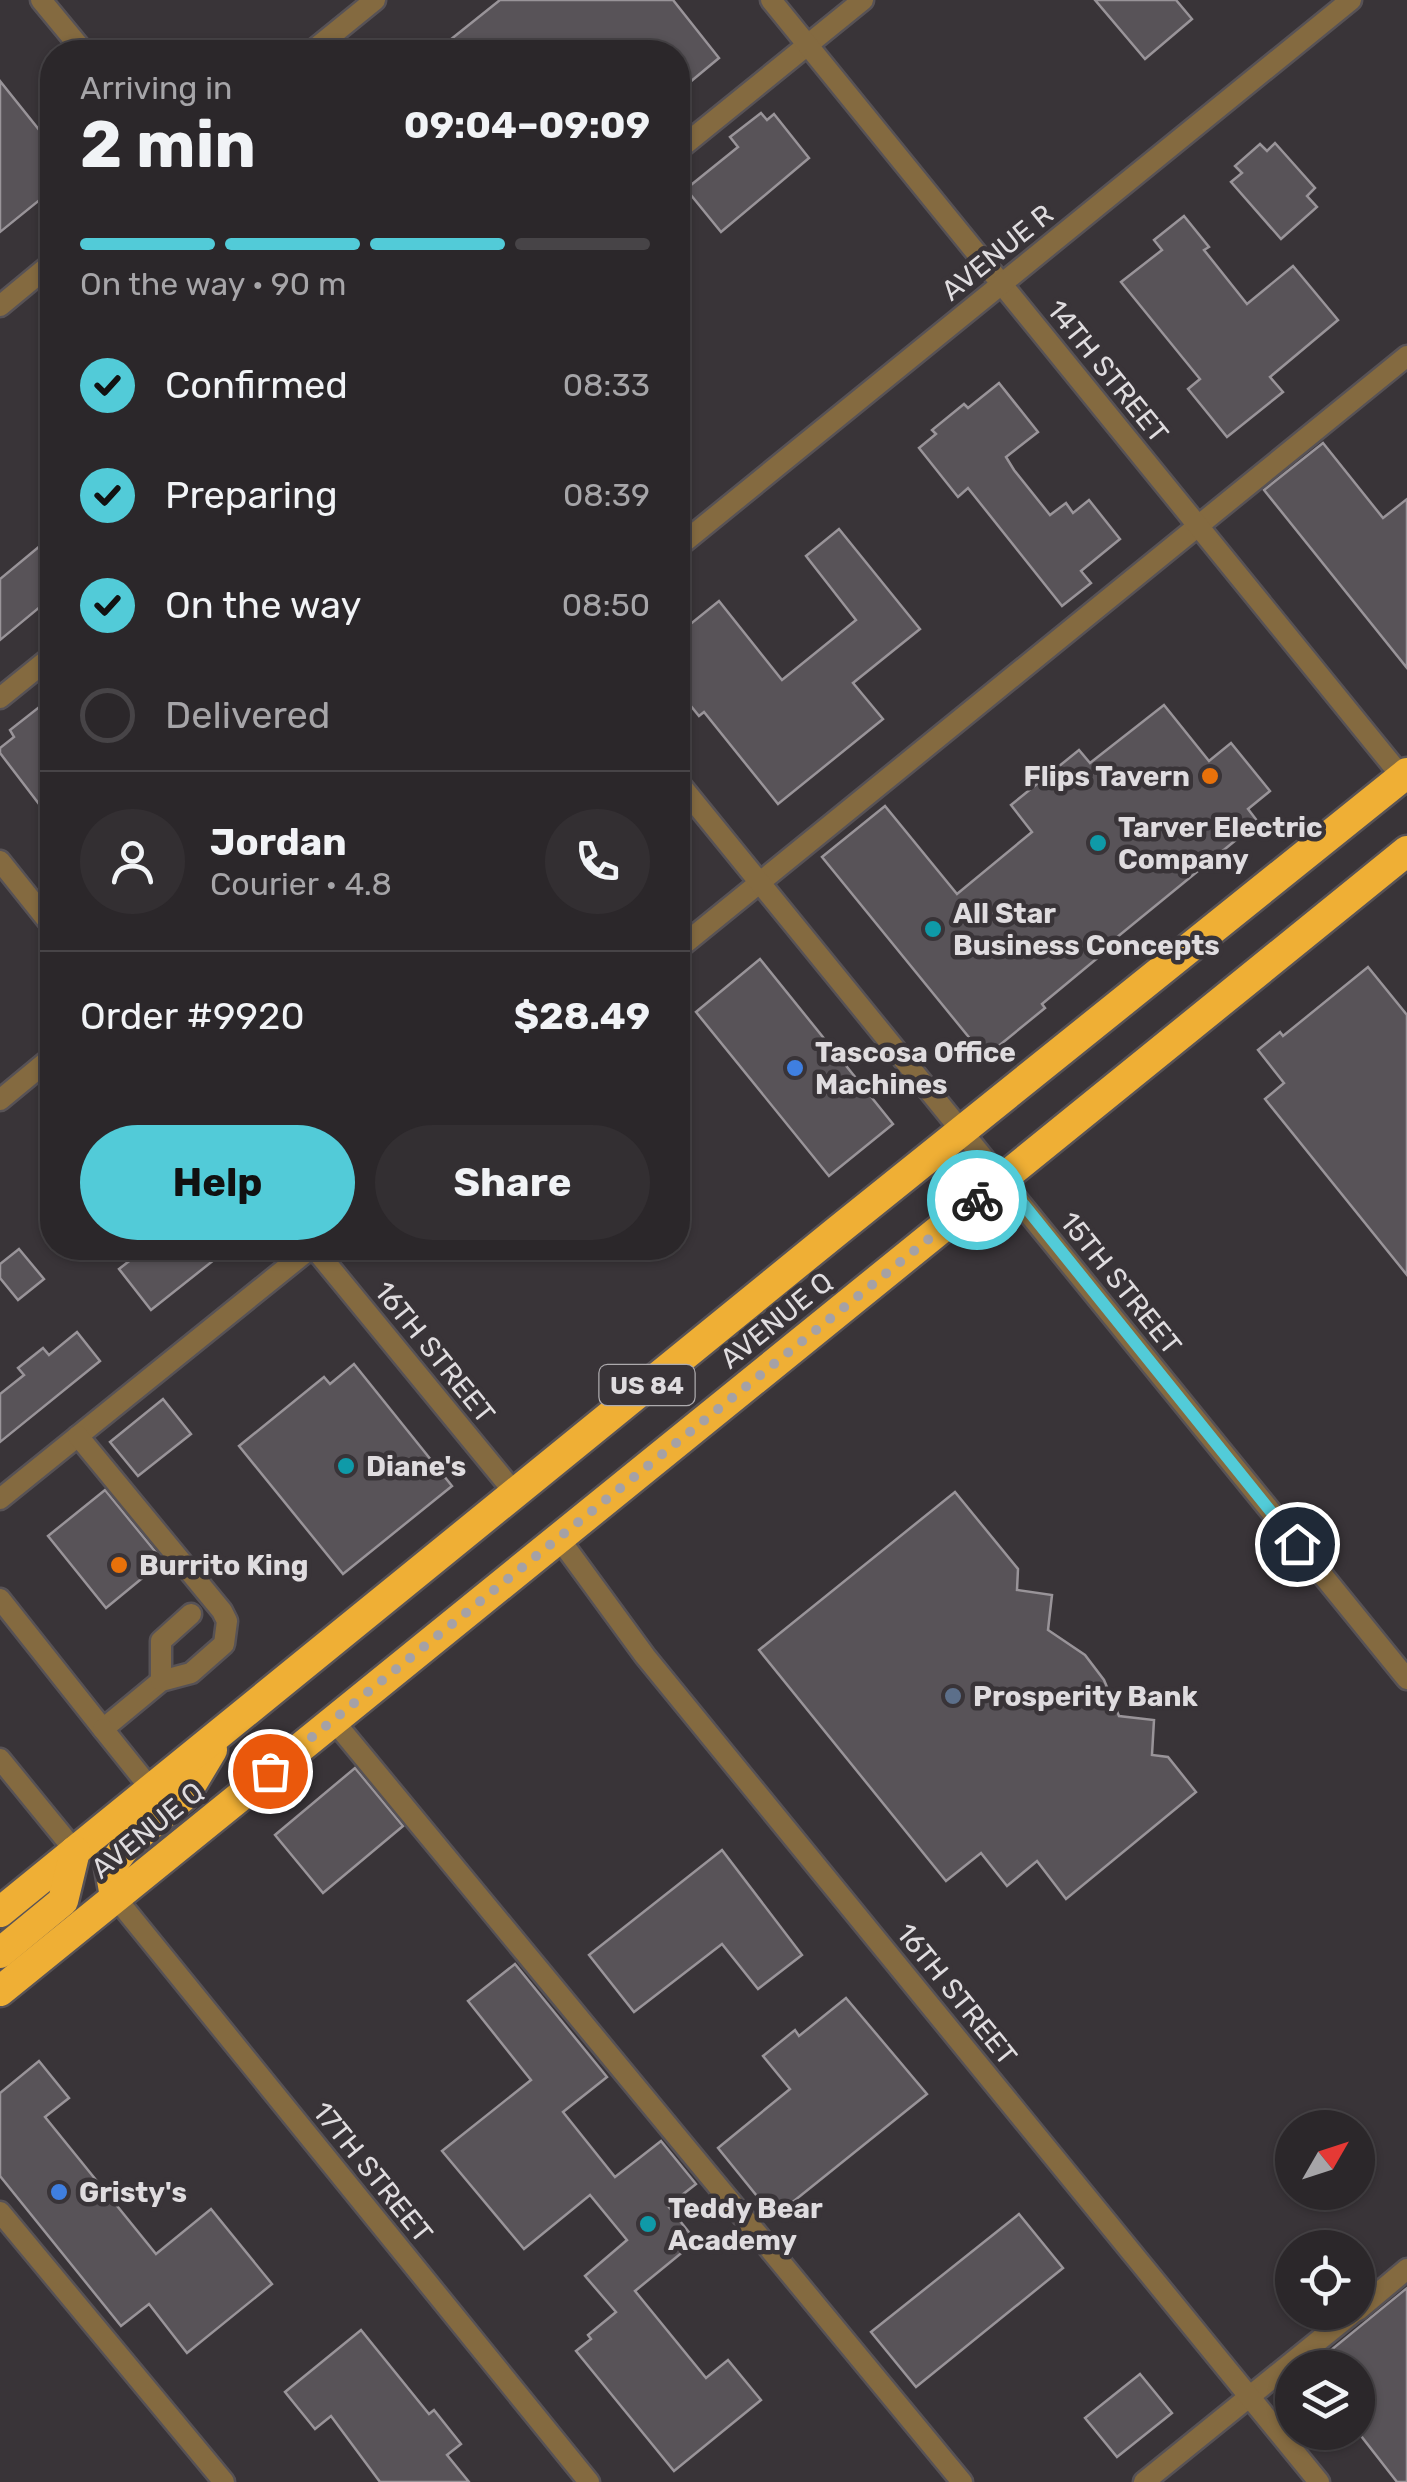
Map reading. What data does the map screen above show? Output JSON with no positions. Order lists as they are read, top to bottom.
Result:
{
  "streets": {
    "highway": ["AVENUE Q", "US 84"],
    "street": [
      "AVENUE R",
      "14TH STREET",
      "15TH STREET",
      "16TH STREET",
      "17TH STREET"
    ]
  },
  "crossings": [
    ["AVENUE R", "14TH STREET"],
    ["14TH STREET", "AVENUE Q"],
    ["15TH STREET", "AVENUE Q"],
    ["AVENUE Q", "16TH STREET"],
    ["AVENUE Q", "17TH STREET"]
  ],
  "places": [
    "Flips Tavern",
    "Tarver Electric Company",
    "All Star Business Concepts",
    "Tascosa Office Machines",
    "Diane's",
    "Burrito King",
    "Prosperity Bank",
    "Gristy's",
    "Teddy Bear Academy"
  ],
  "north": "top right",
  "page": {
    "heading": ["2 min", "Arriving in", "09:04–09:09"],
    "panel": [
      "Jordan",
      "Courier · 4.8",
      "Order #9920",
      "$28.49"
    ],
    "bar": "On the way · 90 m",
    "list": [
      ["Confirmed", "08:33"],
      ["Preparing", "08:39"],
      ["On the way", "08:50"],
      "Delivered"
    ],
    "buttons": ["Help", "Share"]
  }
}
